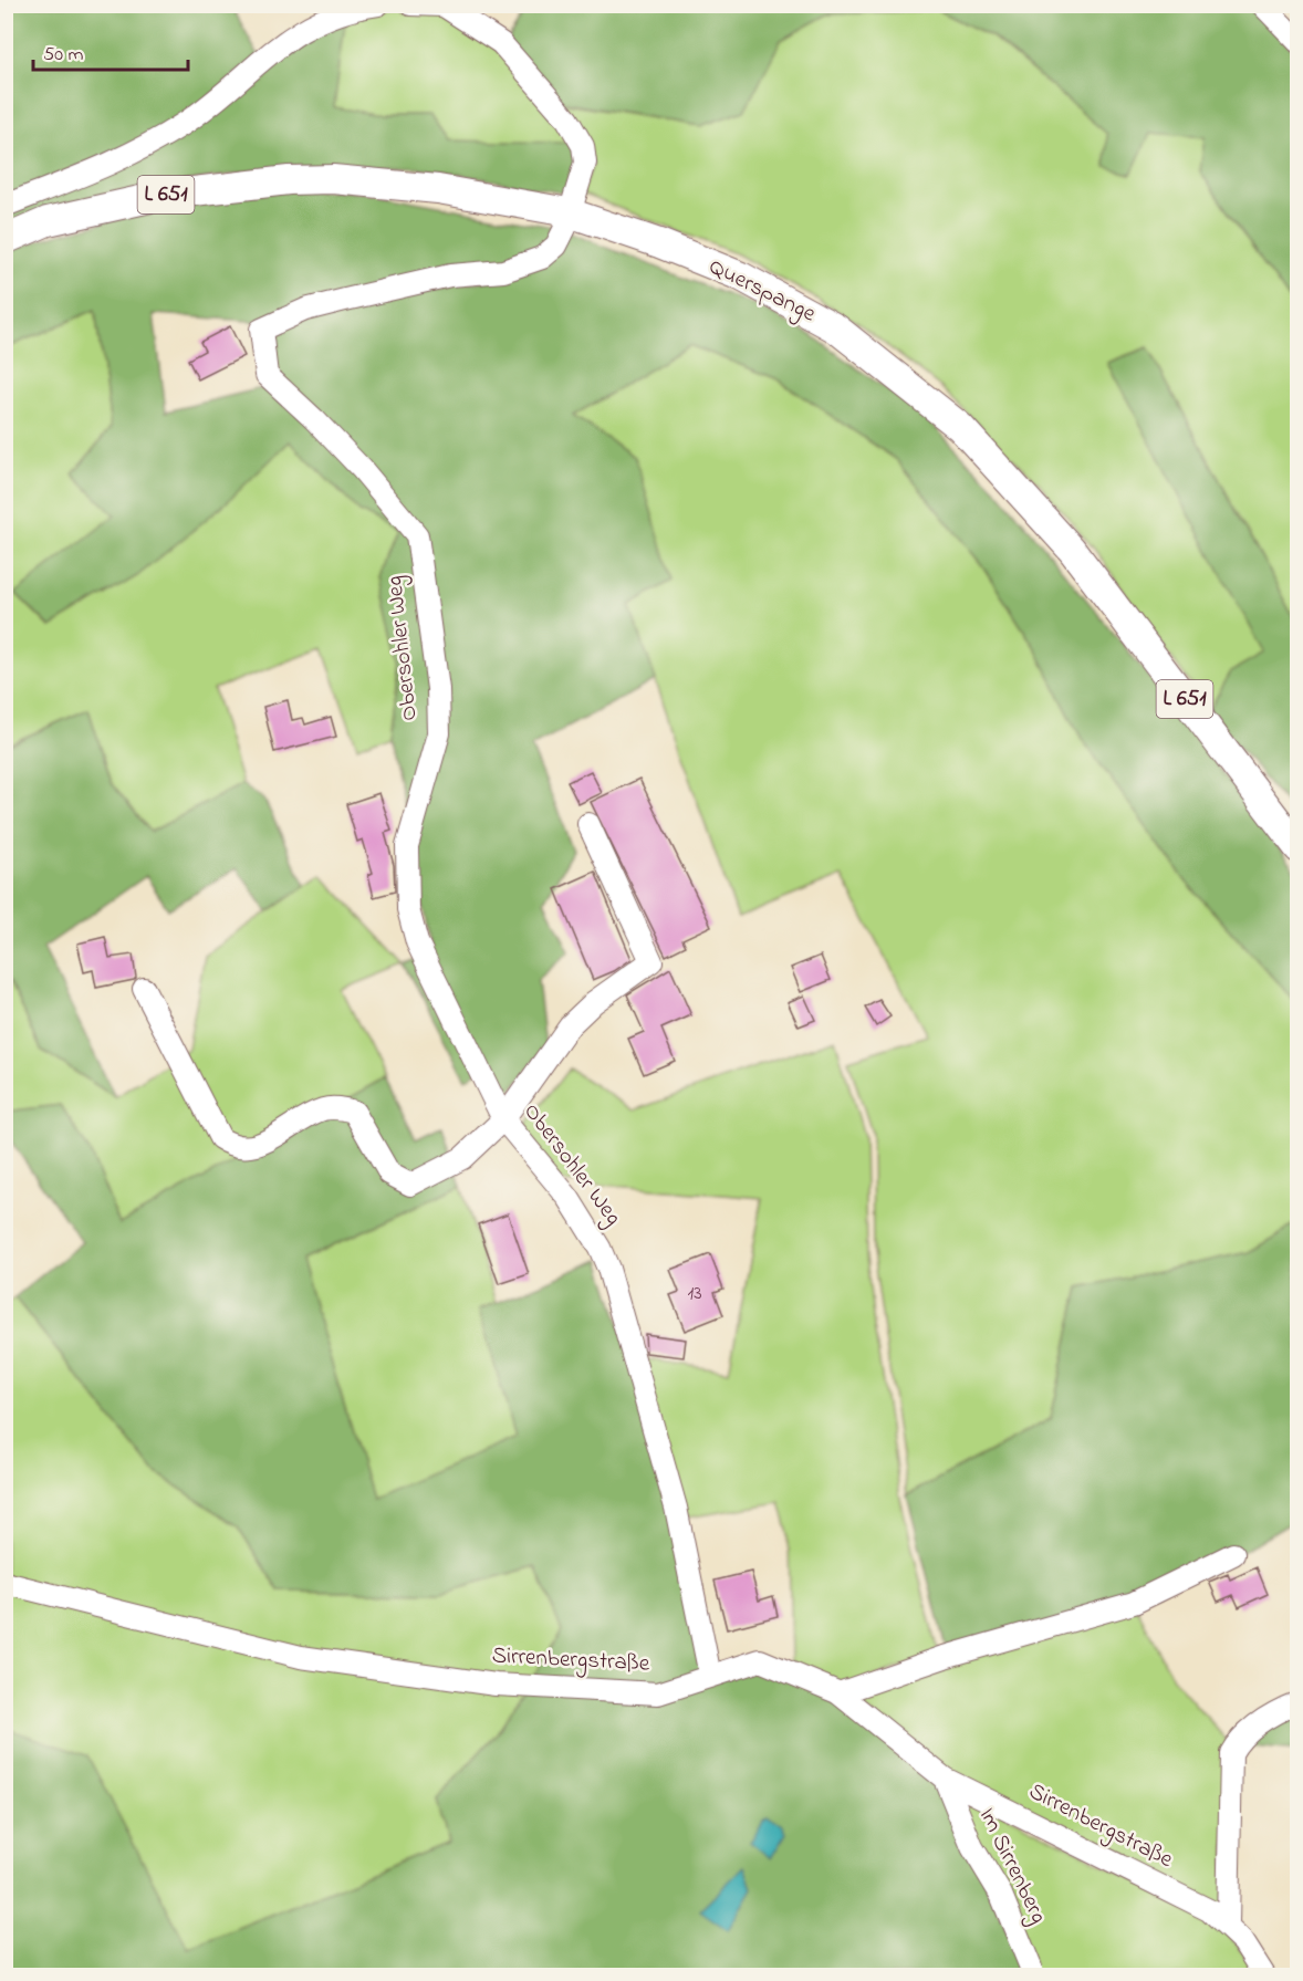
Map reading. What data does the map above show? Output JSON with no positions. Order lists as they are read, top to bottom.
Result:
{
  "streets": {
    "main road": ["L 651", "Querspange"],
    "street": ["Obersohler Weg", "Sirrenbergstraße", "Im Sirrenberg"]
  },
  "crossings": [
    ["Querspange", "Obersohler Weg"],
    ["Obersohler Weg", "Sirrenbergstraße"],
    ["Sirrenbergstraße", "Im Sirrenberg"]
  ],
  "house_numbers": ["13"],
  "scale_bar": "50 m"
}
